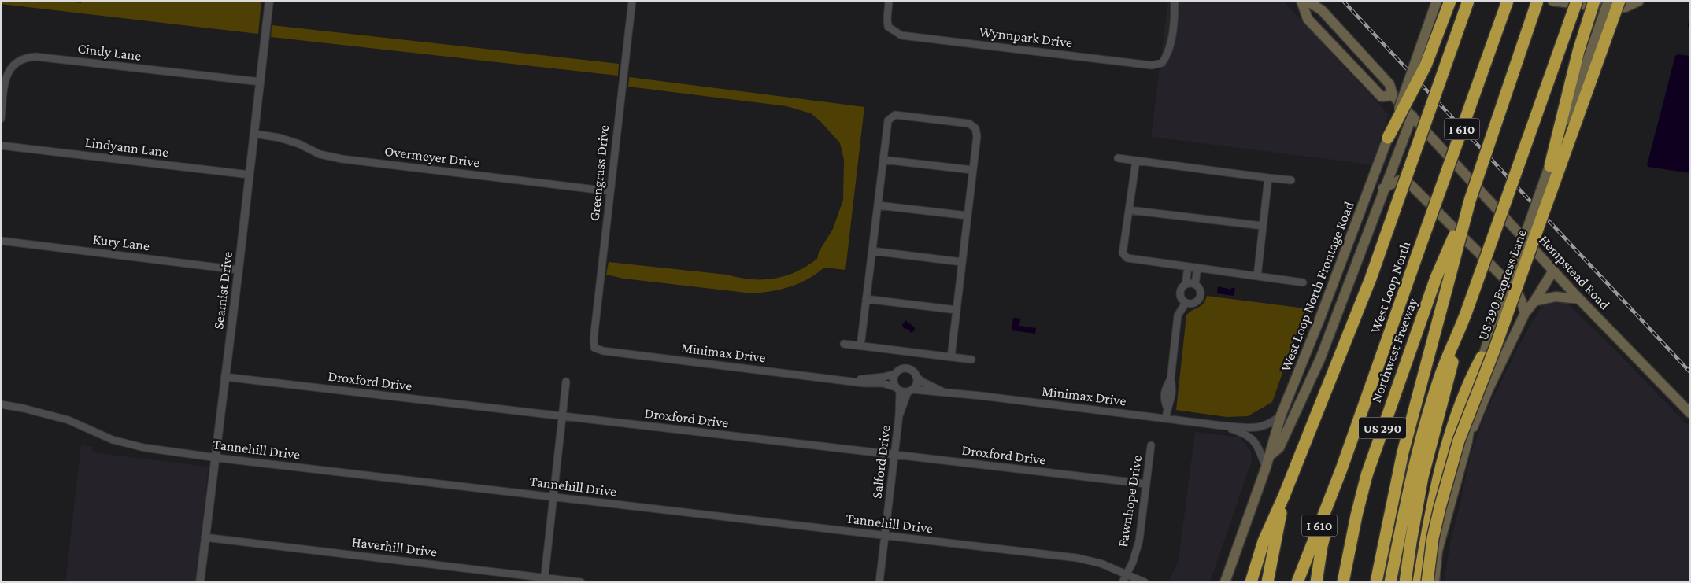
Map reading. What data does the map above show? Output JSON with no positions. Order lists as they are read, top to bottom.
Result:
{
  "streets": {
    "highway": [
      "I 610",
      "US 290 Express Lane",
      "West Loop North",
      "Northwest Freeway",
      "US 290"
    ],
    "main road": ["Hempstead Road", "West Loop North Frontage Road"],
    "street": [
      "Wynnpark Drive",
      "Cindy Lane",
      "Lindyann Lane",
      "Overmeyer Drive",
      "Greengrass Drive",
      "Kury Lane",
      "Seamist Drive",
      "Minimax Drive",
      "Droxford Drive",
      "Tannehill Drive",
      "Salford Drive",
      "Fawnhope Drive",
      "Haverhill Drive"
    ]
  },
  "crossings": [
    ["Cindy Lane", "Seamist Drive"],
    ["I 610", "Northwest Freeway"],
    ["Lindyann Lane", "Seamist Drive"],
    ["Overmeyer Drive", "Greengrass Drive"],
    ["Overmeyer Drive", "Seamist Drive"],
    ["Greengrass Drive", "Minimax Drive"],
    ["Kury Lane", "Seamist Drive"],
    ["West Loop North Frontage Road", "Minimax Drive"],
    ["Seamist Drive", "Droxford Drive"],
    ["Seamist Drive", "Tannehill Drive"],
    ["Seamist Drive", "Haverhill Drive"],
    ["Minimax Drive", "Salford Drive"],
    ["Droxford Drive", "Salford Drive"],
    ["Droxford Drive", "Fawnhope Drive"],
    ["Tannehill Drive", "Salford Drive"],
    ["Tannehill Drive", "Fawnhope Drive"]
  ]
}
